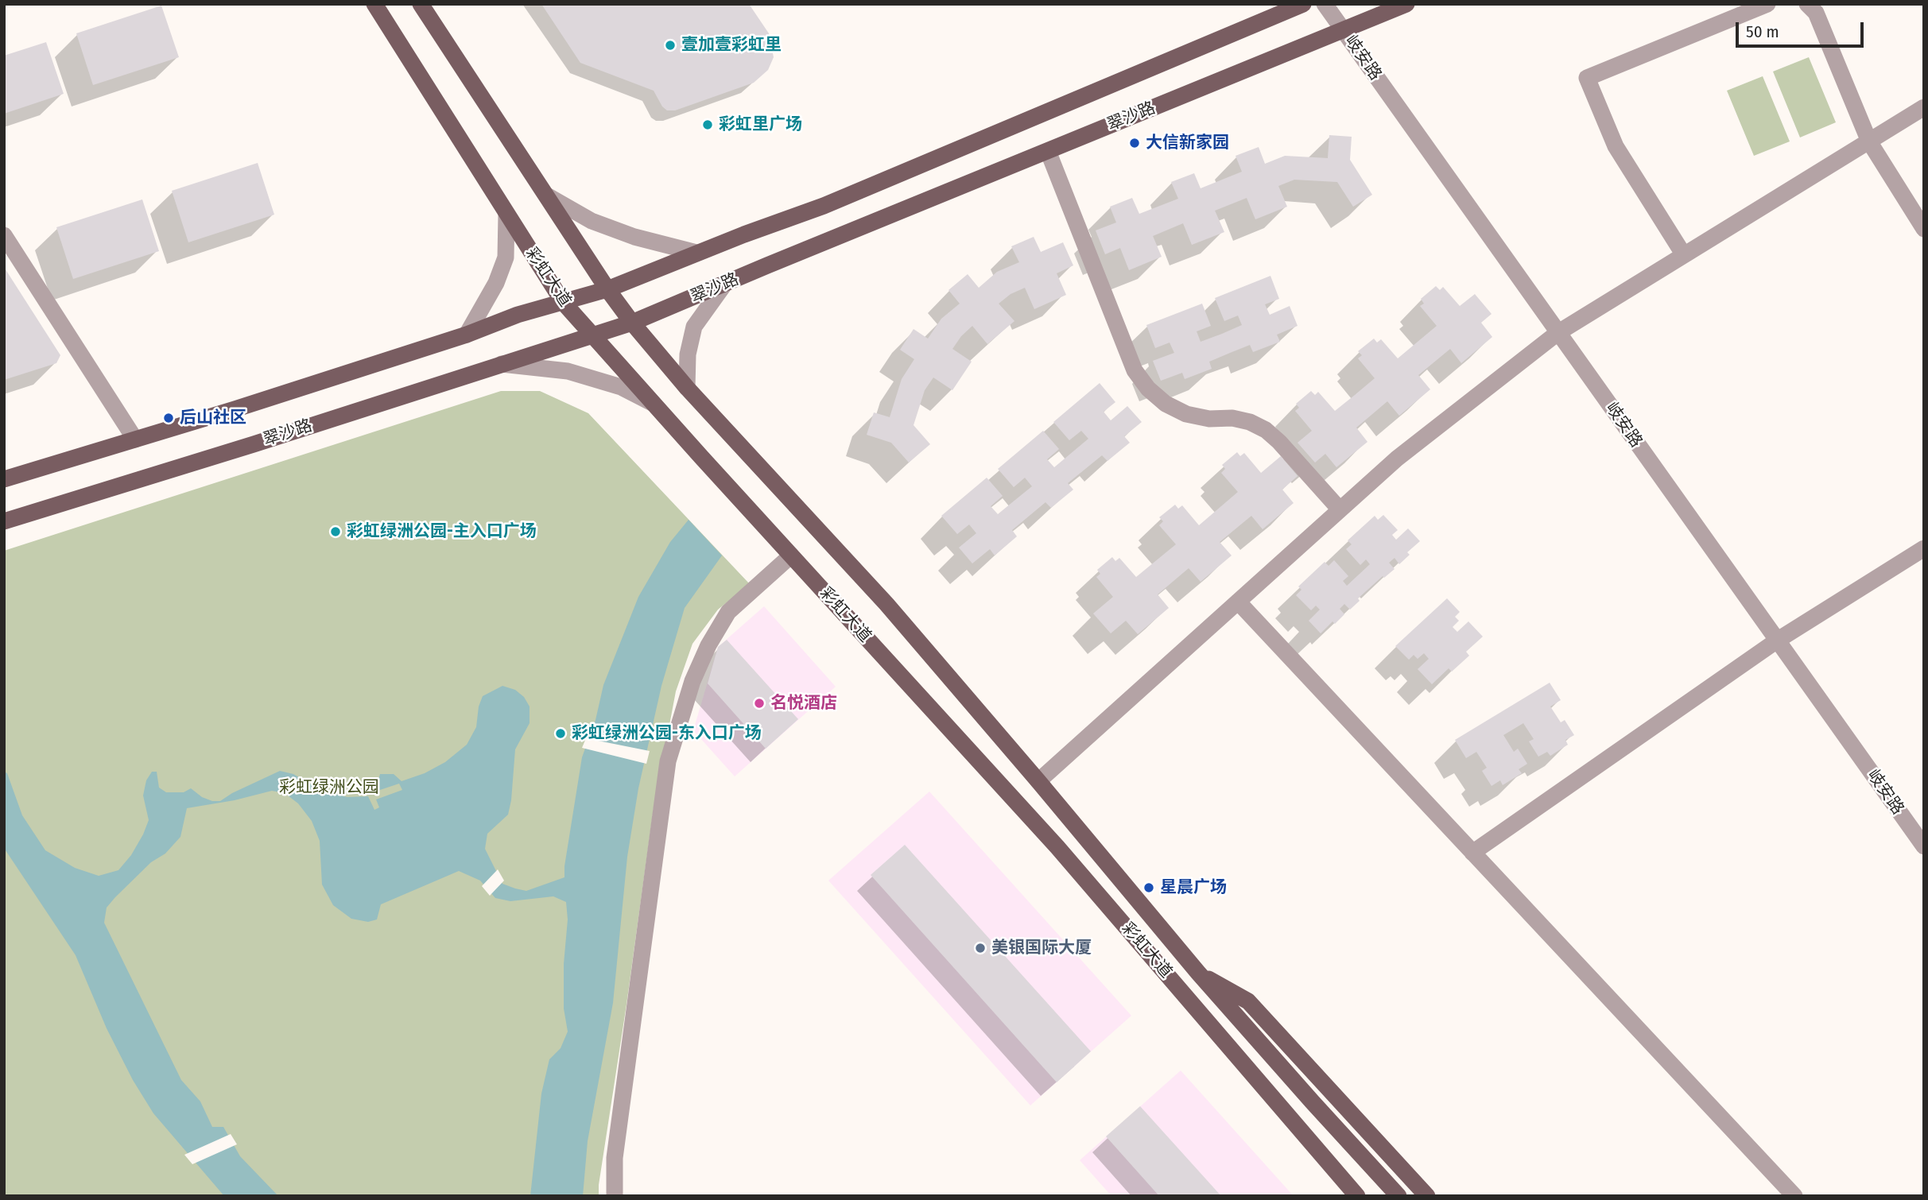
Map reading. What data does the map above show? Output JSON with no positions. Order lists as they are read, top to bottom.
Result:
{
  "streets": {
    "main road": ["翠沙路", "彩虹大道"],
    "street": ["岐安路"]
  },
  "crossings": [
    ["岐安路", "翠沙路"],
    ["翠沙路", "彩虹大道"]
  ],
  "parks": ["彩虹绿洲公园"],
  "places": [
    "壹加壹彩虹里",
    "彩虹里广场",
    "大信新家园",
    "后山社区",
    "彩虹绿洲公园-主入口广场",
    "名悦酒店",
    "彩虹绿洲公园-东入口广场",
    "星晨广场",
    "美银国际大厦"
  ],
  "scale_bar": "50 m"
}
